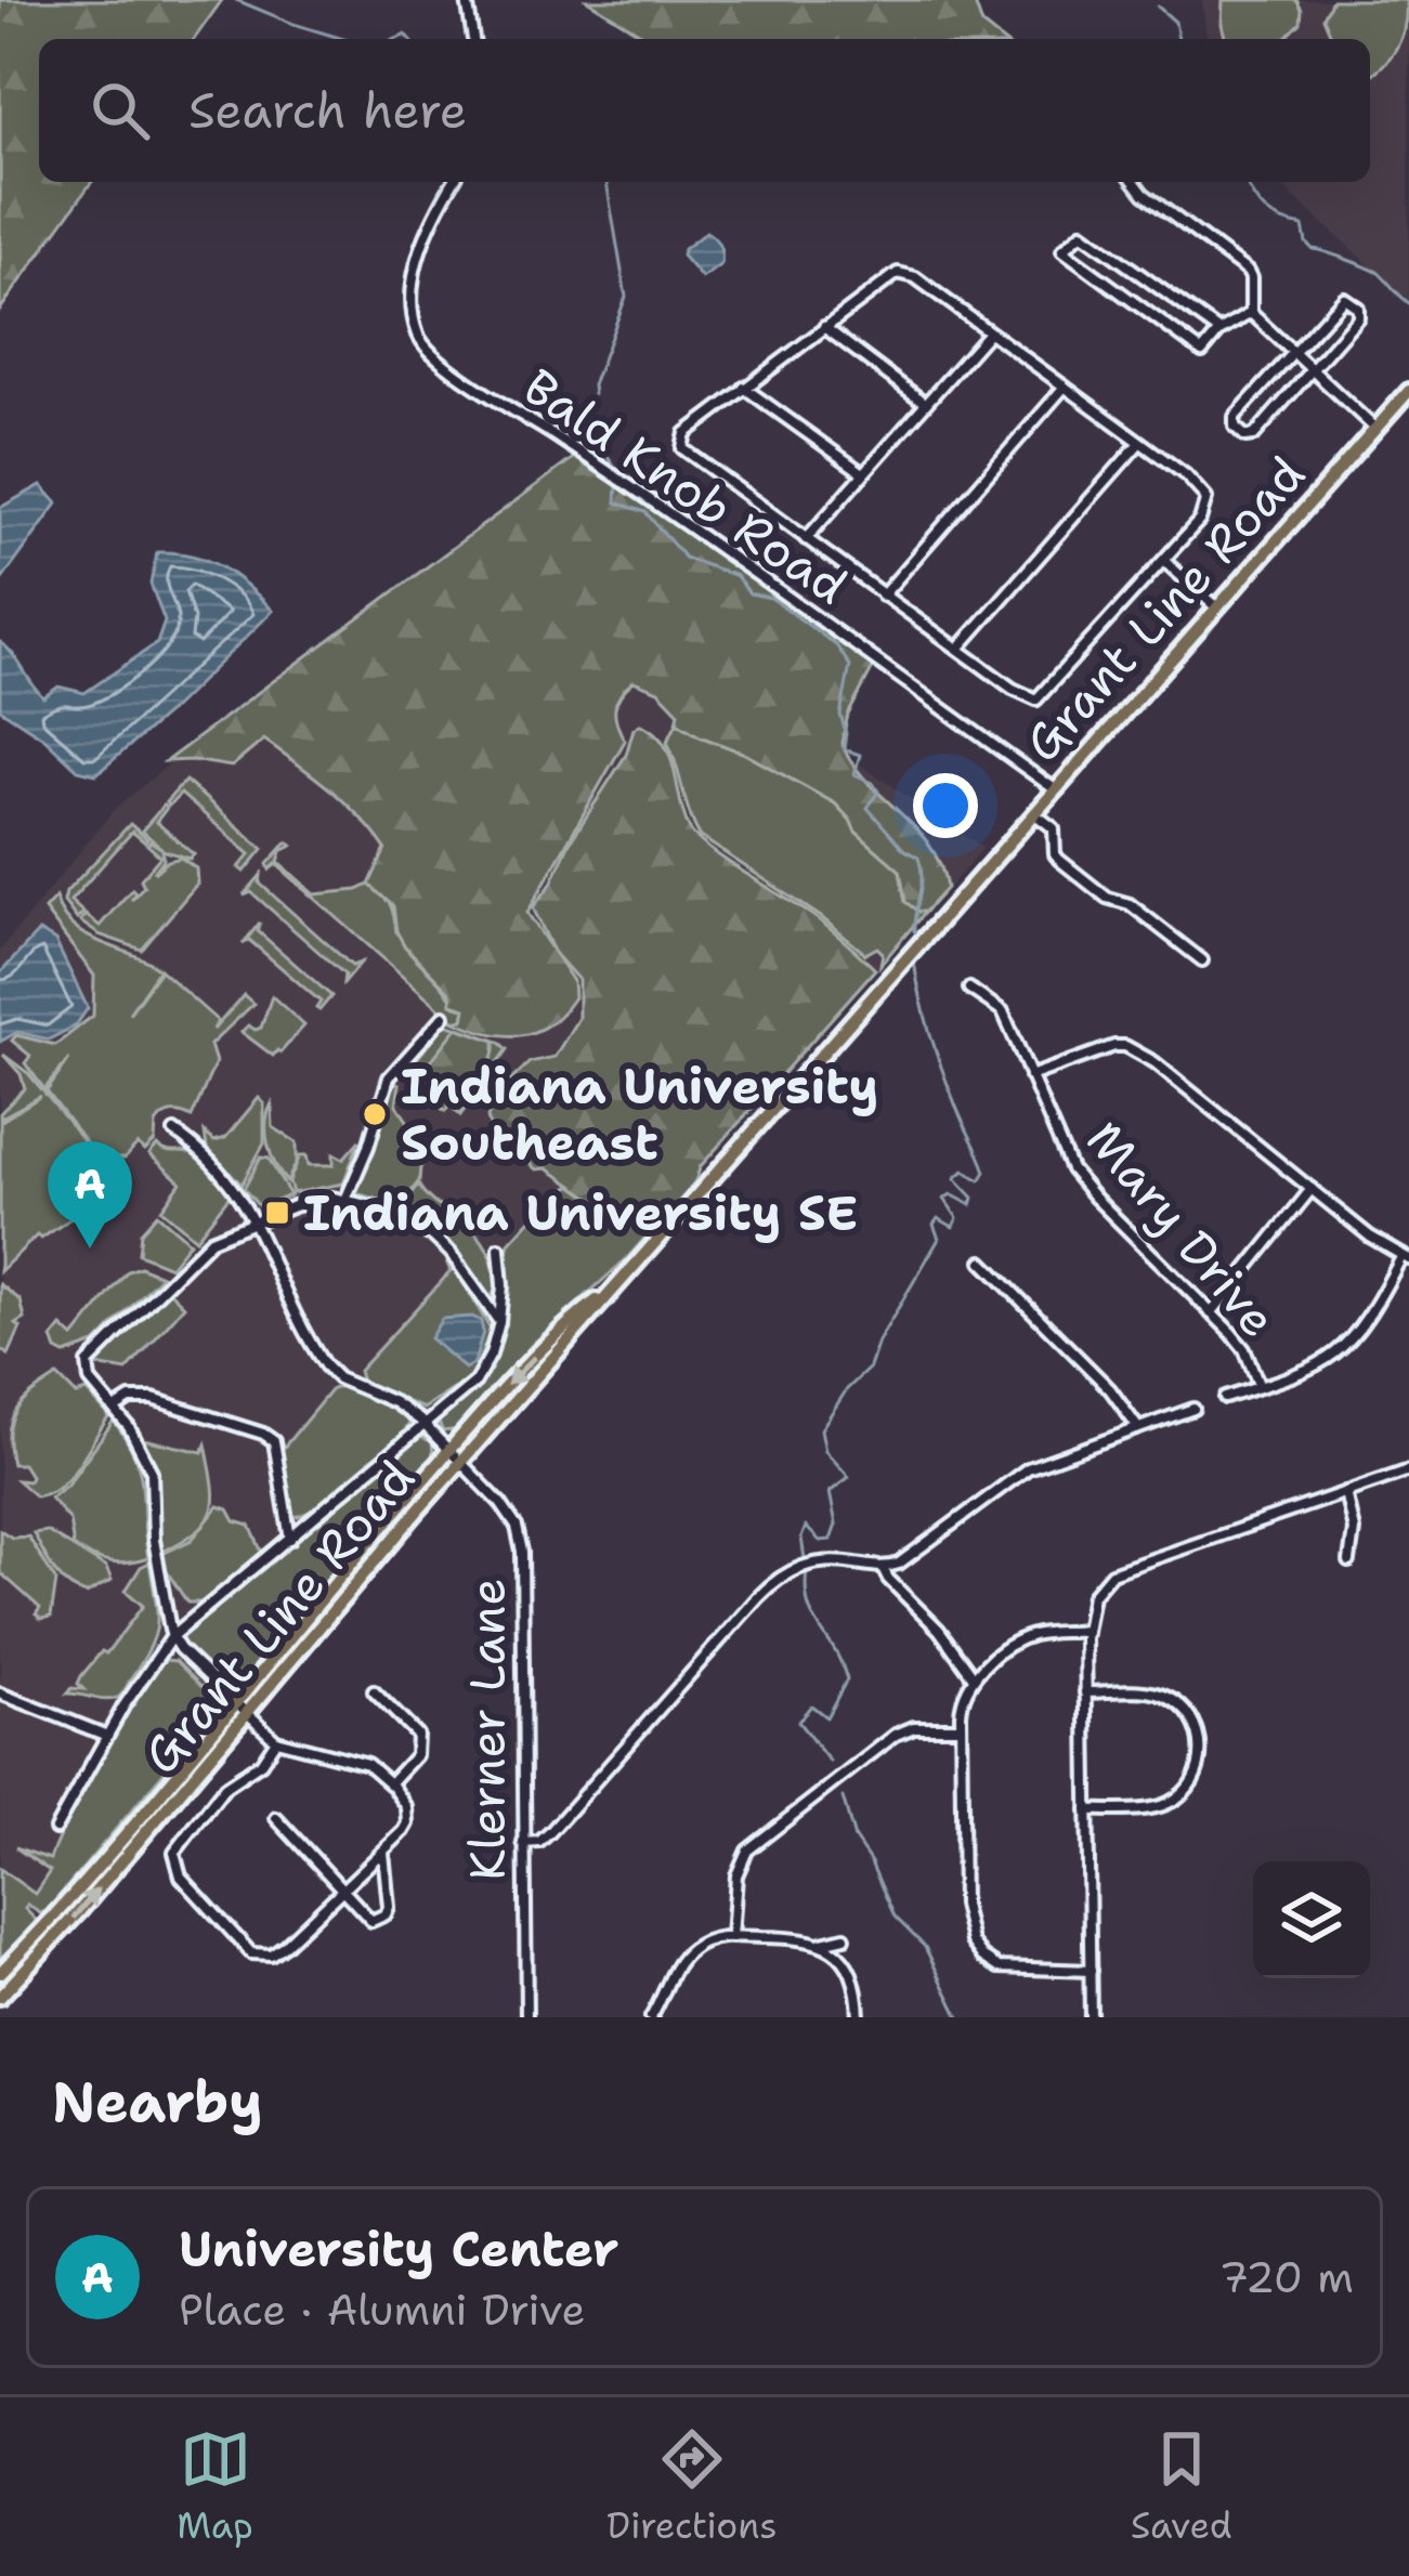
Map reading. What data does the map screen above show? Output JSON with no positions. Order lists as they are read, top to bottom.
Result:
{
  "streets": {
    "main road": ["Grant Line Road"],
    "street": ["Bald Knob Road", "Mary Drive", "Klerner Lane"]
  },
  "crossings": [
    ["Bald Knob Road", "Grant Line Road"],
    ["Grant Line Road", "Klerner Lane"]
  ],
  "places": {
    "other": ["Indiana University Southeast"],
    "transit": ["Indiana University SE"]
  },
  "page": {
    "search": "Search here",
    "pins": "A",
    "heading": "Nearby",
    "list": [
      {
        "mark": "A",
        "name": "University Center",
        "note": "Place · Alumni Drive",
        "value": "720 m"
      }
    ],
    "nav": ["Map", "Directions", "Saved"]
  }
}
